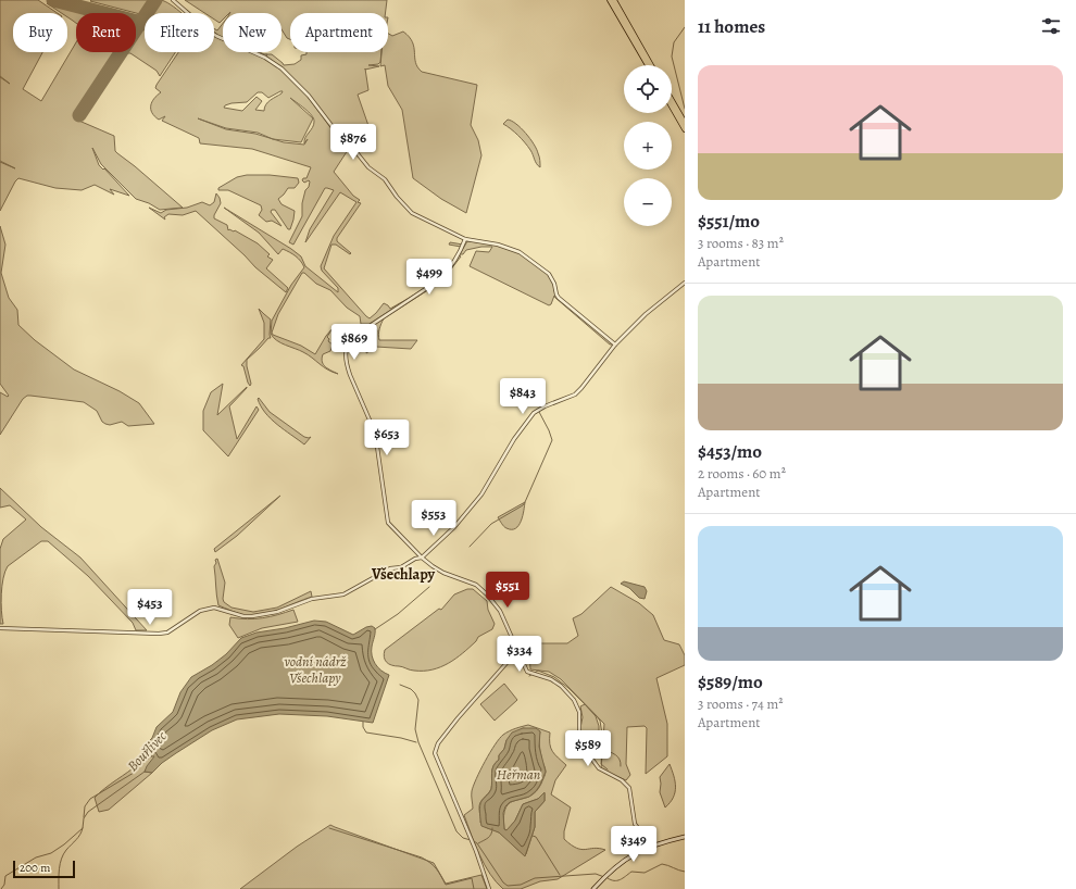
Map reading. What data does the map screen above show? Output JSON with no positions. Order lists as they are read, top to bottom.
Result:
{
  "districts": ["Všechlapy"],
  "water": ["vodní nádrž Všechlapy", "Bouřlivec", "Heřman"],
  "scale_bar": "200 m",
  "page": {
    "heading": "11 homes",
    "chip": [
      "Buy",
      "Rent",
      "Filters",
      "New",
      "Apartment"
    ],
    "list": [
      {
        "name": "$551/mo",
        "note": "3 rooms · 83 m² · Apartment"
      },
      {
        "name": "$453/mo",
        "note": "2 rooms · 60 m² · Apartment"
      },
      {
        "name": "$589/mo",
        "note": "3 rooms · 74 m² · Apartment"
      }
    ],
    "map_buttons": ["+", "−"],
    "price": [
      "$876",
      "$499",
      "$869",
      "$843",
      "$653",
      "$553",
      "$551",
      "$453",
      "$334",
      "$589",
      "$349"
    ],
    "scale": "200 m"
  }
}
